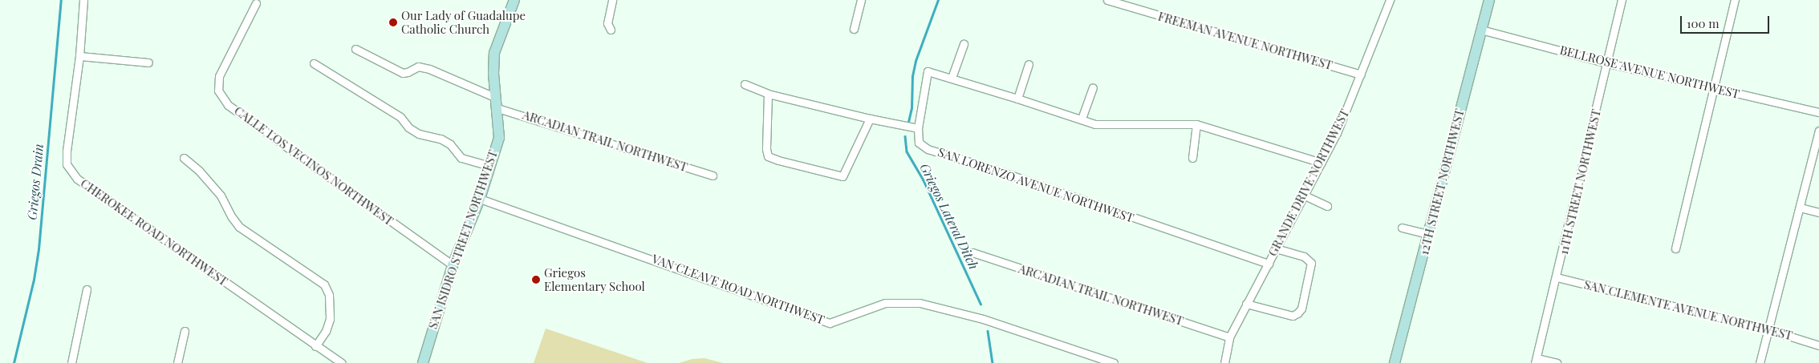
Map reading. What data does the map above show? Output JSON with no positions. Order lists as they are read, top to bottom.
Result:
{
  "streets": {
    "street": [
      "FREEMAN AVENUE NORTHWEST",
      "BELLROSE AVENUE NORTHWEST",
      "ARCADIAN TRAIL NORTHWEST",
      "CALLE LOS VECINOS NORTHWEST",
      "12TH STREET NORTHWEST",
      "11TH STREET NORTHWEST",
      "GRANDE DRIVE NORTHWEST",
      "SAN LORENZO AVENUE NORTHWEST",
      "CHEROKEE ROAD NORTHWEST",
      "SAN ISIDRO STREET NORTHWEST",
      "VAN CLEAVE ROAD NORTHWEST",
      "SAN CLEMENTE AVENUE NORTHWEST"
    ]
  },
  "crossings": [
    ["FREEMAN AVENUE NORTHWEST", "GRANDE DRIVE NORTHWEST"],
    ["BELLROSE AVENUE NORTHWEST", "12TH STREET NORTHWEST"],
    ["BELLROSE AVENUE NORTHWEST", "11TH STREET NORTHWEST"],
    ["ARCADIAN TRAIL NORTHWEST", "GRANDE DRIVE NORTHWEST"],
    ["ARCADIAN TRAIL NORTHWEST", "SAN ISIDRO STREET NORTHWEST"],
    ["CALLE LOS VECINOS NORTHWEST", "SAN ISIDRO STREET NORTHWEST"],
    ["11TH STREET NORTHWEST", "SAN CLEMENTE AVENUE NORTHWEST"],
    ["GRANDE DRIVE NORTHWEST", "SAN LORENZO AVENUE NORTHWEST"],
    ["SAN ISIDRO STREET NORTHWEST", "VAN CLEAVE ROAD NORTHWEST"]
  ],
  "water": ["Griegos Drain", "Griegos Lateral Ditch"],
  "places": ["Our Lady of Guadalupe Catholic Church", "Griegos Elementary School"],
  "scale_bar": "100 m"
}
